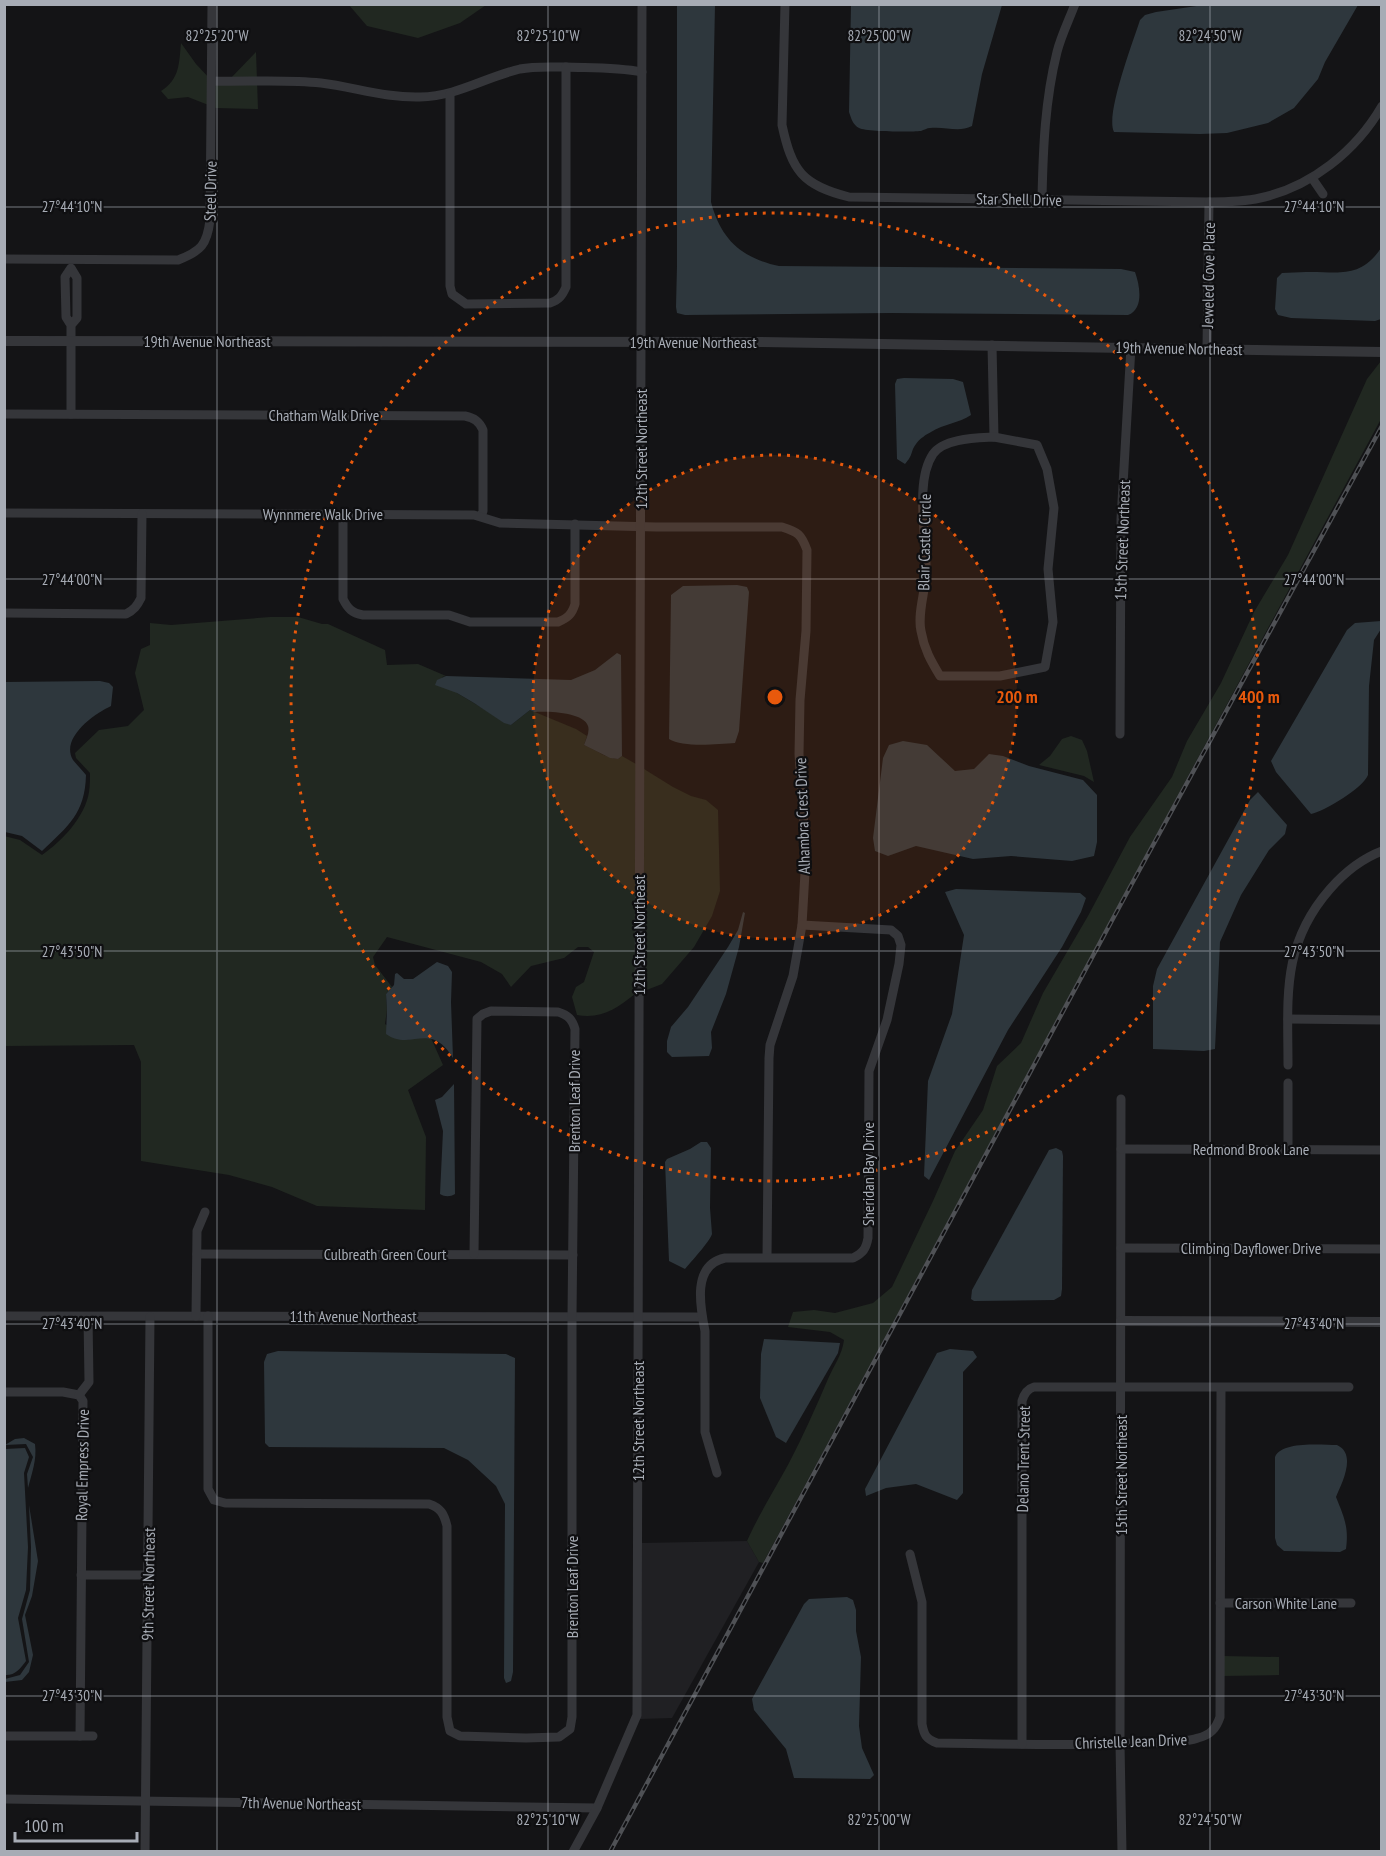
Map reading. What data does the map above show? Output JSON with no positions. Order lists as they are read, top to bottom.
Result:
{
  "streets": {
    "street": [
      "Steel Drive",
      "Star Shell Drive",
      "Jeweled Cove Place",
      "19th Avenue Northeast",
      "Chatham Walk Drive",
      "12th Street Northeast",
      "Wynnmere Walk Drive",
      "15th Street Northeast",
      "Blair Castle Circle",
      "Alhambra Crest Drive",
      "Brenton Leaf Drive",
      "Redmond Brook Lane",
      "Sheridan Bay Drive",
      "Climbing Dayflower Drive",
      "Culbreath Green Court",
      "11th Avenue Northeast",
      "Delano Trent Street",
      "Royal Empress Drive",
      "9th Street Northeast",
      "Carson White Lane",
      "Christelle Jean Drive",
      "7th Avenue Northeast"
    ]
  },
  "crossings": [
    ["Star Shell Drive", "Jeweled Cove Place"],
    ["Jeweled Cove Place", "19th Avenue Northeast"],
    ["19th Avenue Northeast", "12th Street Northeast"],
    ["19th Avenue Northeast", "15th Street Northeast"],
    ["Chatham Walk Drive", "Wynnmere Walk Drive"],
    ["12th Street Northeast", "Wynnmere Walk Drive"],
    ["12th Street Northeast", "Alhambra Crest Drive"],
    ["12th Street Northeast", "11th Avenue Northeast"],
    ["12th Street Northeast", "7th Avenue Northeast"],
    ["Wynnmere Walk Drive", "Alhambra Crest Drive"],
    ["15th Street Northeast", "Redmond Brook Lane"],
    ["15th Street Northeast", "Climbing Dayflower Drive"],
    ["15th Street Northeast", "Delano Trent Street"],
    ["15th Street Northeast", "Christelle Jean Drive"],
    ["Alhambra Crest Drive", "Sheridan Bay Drive"],
    ["Brenton Leaf Drive", "Culbreath Green Court"],
    ["Brenton Leaf Drive", "11th Avenue Northeast"],
    ["Sheridan Bay Drive", "11th Avenue Northeast"],
    ["11th Avenue Northeast", "9th Street Northeast"],
    ["Delano Trent Street", "Christelle Jean Drive"],
    ["9th Street Northeast", "7th Avenue Northeast"],
    ["Carson White Lane", "Christelle Jean Drive"]
  ],
  "scale_bar": "100 m",
  "coordinates": [
    "82°25'20\"W",
    "82°25'10\"W",
    "82°25'00\"W",
    "82°24'50\"W",
    "27°44'10\"N",
    "27°44'00\"N",
    "27°43'50\"N",
    "27°43'40\"N",
    "27°43'30\"N"
  ],
  "rings": ["200 m", "400 m"]
}
